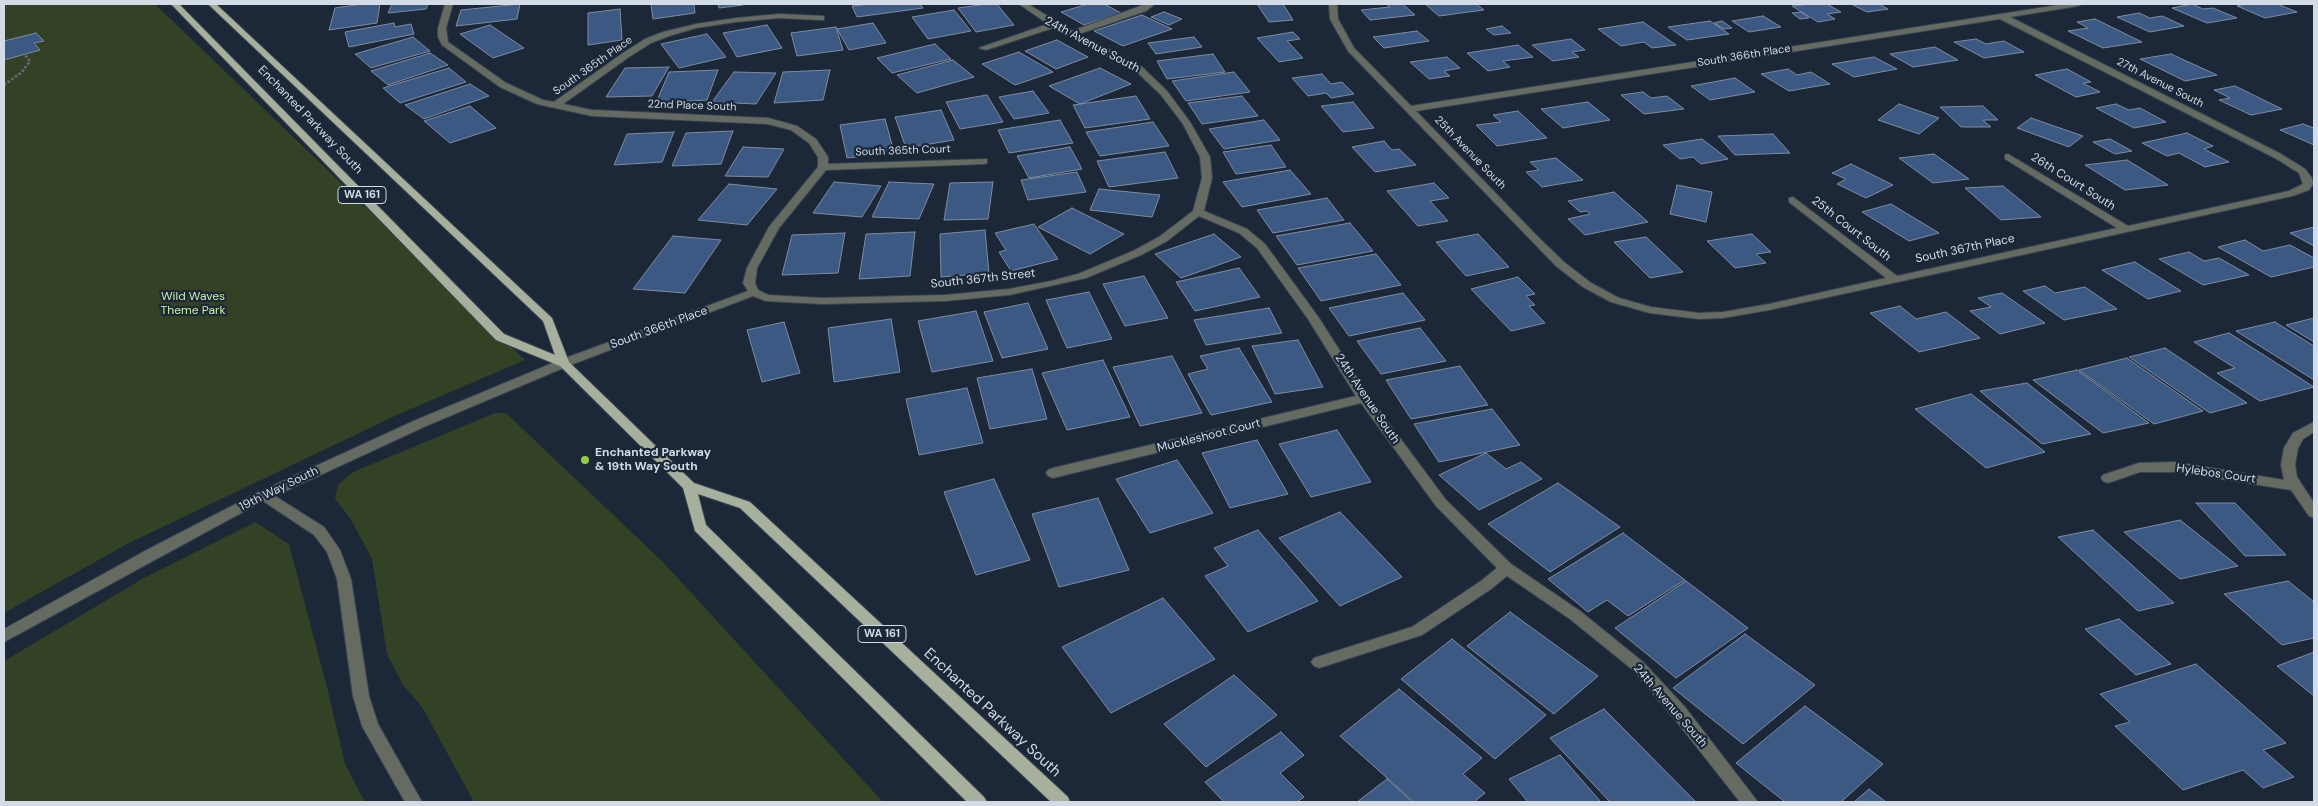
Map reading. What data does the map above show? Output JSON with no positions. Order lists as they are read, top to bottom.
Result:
{
  "streets": {
    "main road": ["Enchanted Parkway South", "WA 161"],
    "street": [
      "24th Avenue South",
      "South 366th Place",
      "South 365th Place",
      "27th Avenue South",
      "22nd Place South",
      "South 365th Court",
      "25th Avenue South",
      "26th Court South",
      "25th Court South",
      "South 367th Place",
      "South 367th Street",
      "Muckleshoot Court",
      "Hylebos Court",
      "19th Way South"
    ]
  },
  "crossings": [
    ["24th Avenue South", "South 367th Street"],
    ["24th Avenue South", "Muckleshoot Court"],
    ["South 366th Place", "27th Avenue South"],
    ["South 366th Place", "Enchanted Parkway South"],
    ["South 366th Place", "25th Avenue South"],
    ["South 366th Place", "South 367th Street"],
    ["South 366th Place", "19th Way South"],
    ["South 365th Place", "22nd Place South"],
    ["27th Avenue South", "South 367th Place"],
    ["22nd Place South", "South 365th Court"],
    ["Enchanted Parkway South", "19th Way South"],
    ["25th Avenue South", "South 367th Place"],
    ["26th Court South", "South 367th Place"],
    ["25th Court South", "South 367th Place"]
  ],
  "parks": ["Wild Waves Theme Park"],
  "places": ["Enchanted Parkway & 19th Way South"]
}
